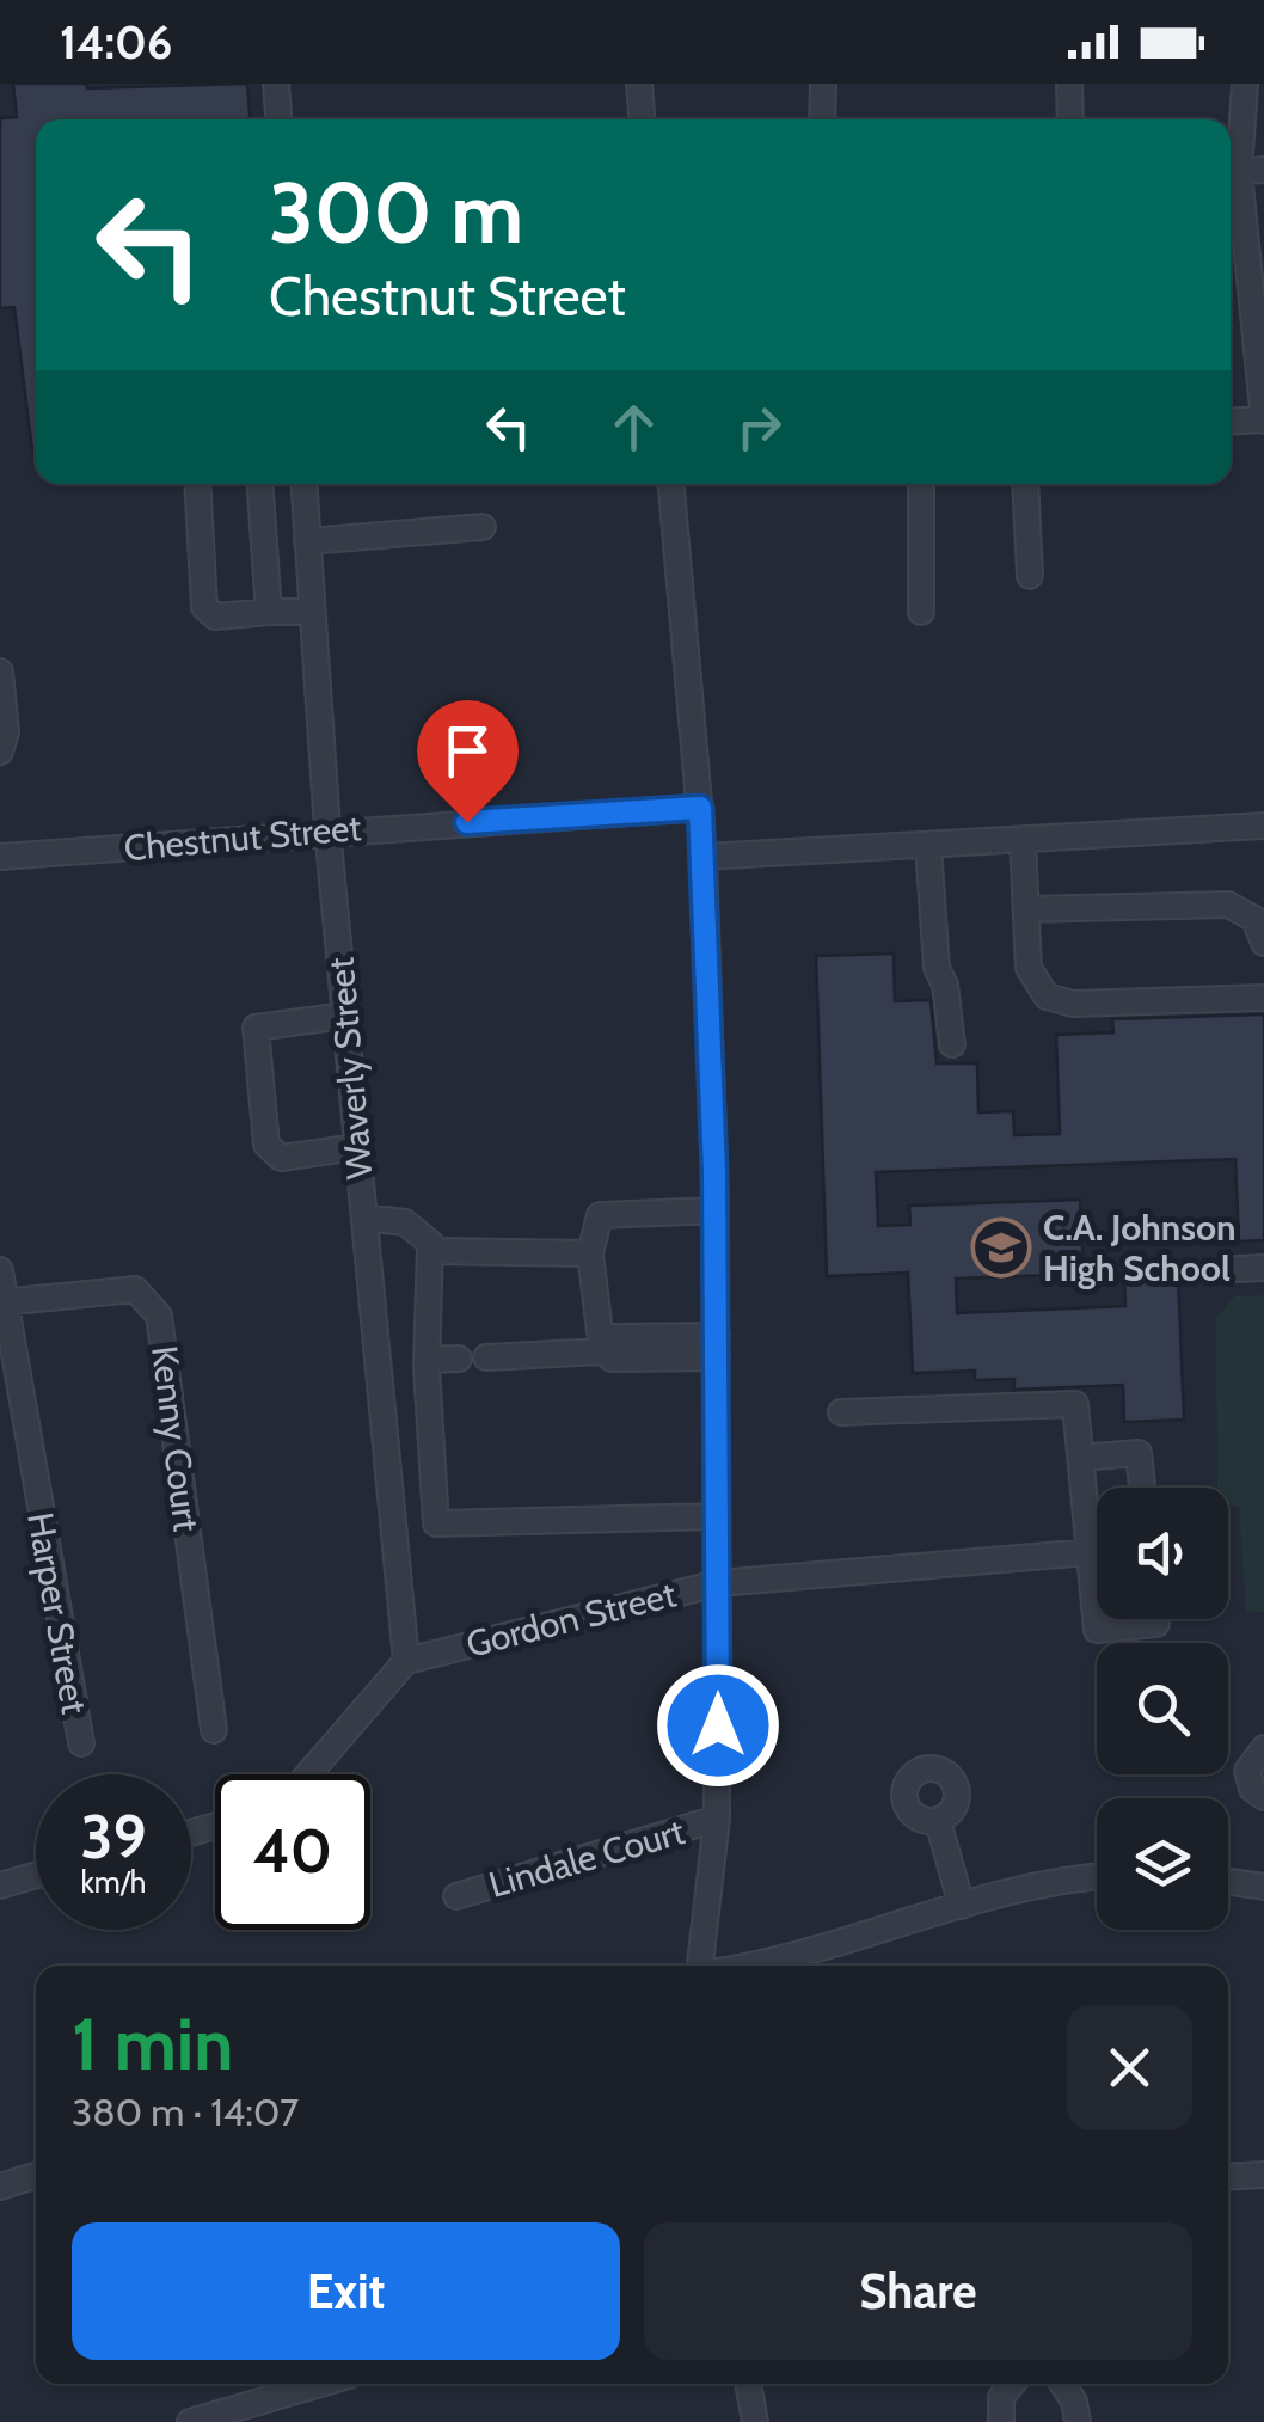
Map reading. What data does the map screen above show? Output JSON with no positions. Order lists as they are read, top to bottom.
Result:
{
  "streets": {
    "street": [
      "Chestnut Street",
      "Waverly Street",
      "Kenny Court",
      "Harper Street",
      "Gordon Street",
      "Lindale Court"
    ]
  },
  "crossings": [
    ["Chestnut Street", "Waverly Street"],
    ["Waverly Street", "Gordon Street"],
    ["Kenny Court", "Harper Street"]
  ],
  "places": {
    "school or university": ["C.A. Johnson High School"]
  },
  "page": {
    "status": "14:06",
    "turn": ["300 m", "Chestnut Street"],
    "speed": "39 km/h",
    "limit": "40",
    "heading": ["1 min", "380 m · 14:07"],
    "buttons": ["Exit", "Share"]
  }
}
